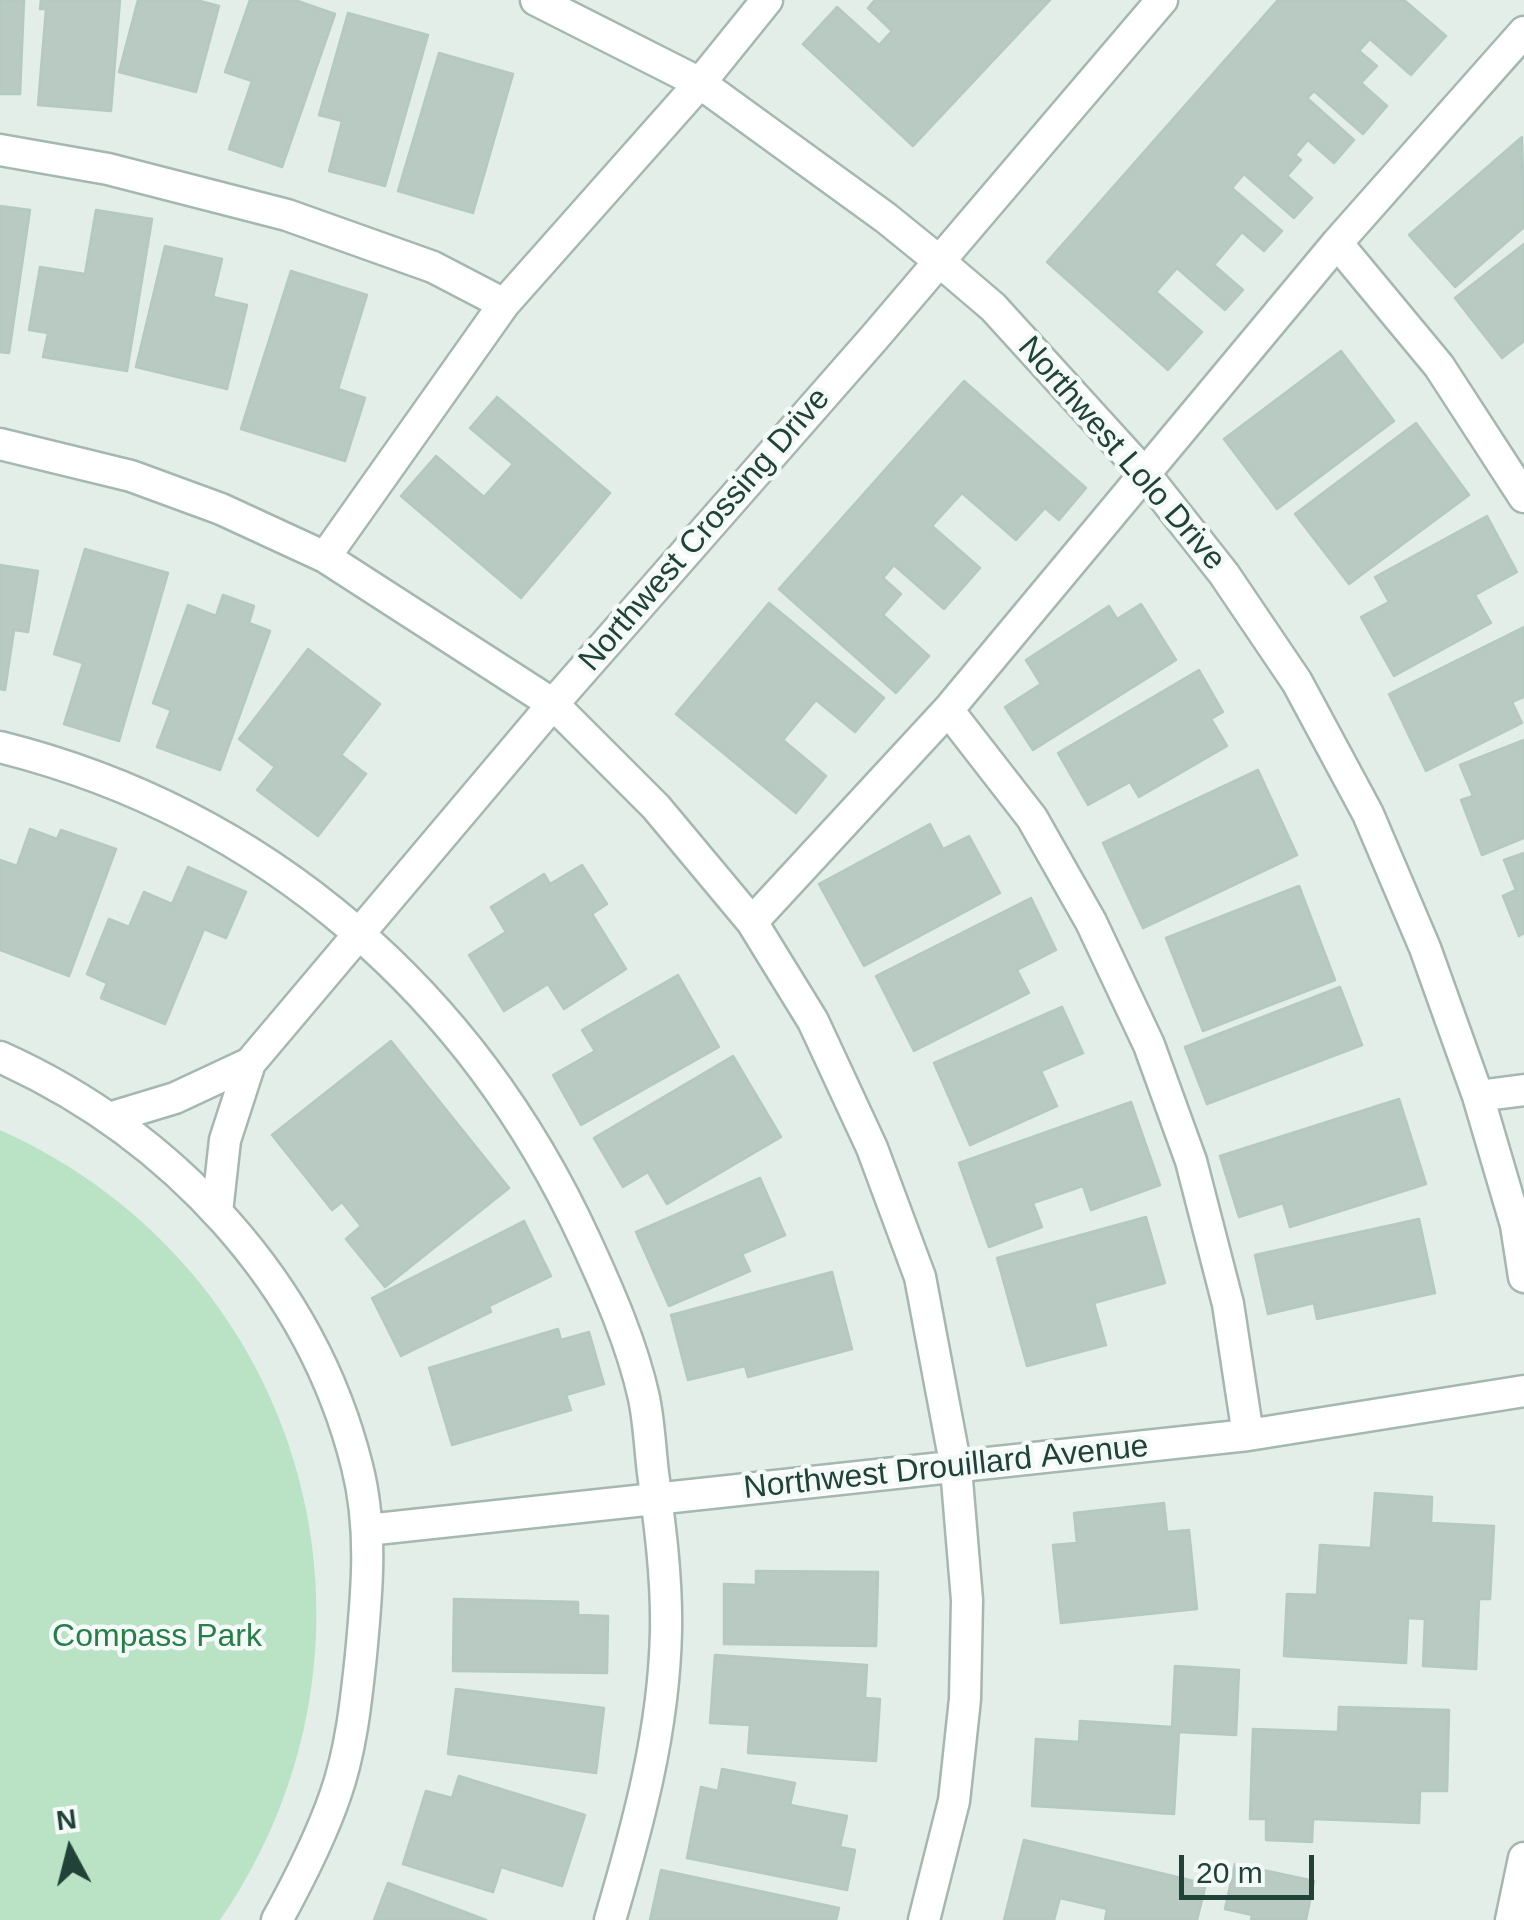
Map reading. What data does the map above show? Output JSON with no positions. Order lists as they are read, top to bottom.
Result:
{
  "streets": {
    "street": ["Northwest Lolo Drive", "Northwest Crossing Drive", "Northwest Drouillard Avenue"]
  },
  "crossings": [
    ["Northwest Lolo Drive", "Northwest Crossing Drive"]
  ],
  "parks": ["Compass Park"],
  "scale_bar": "20 m",
  "north": "top"
}
